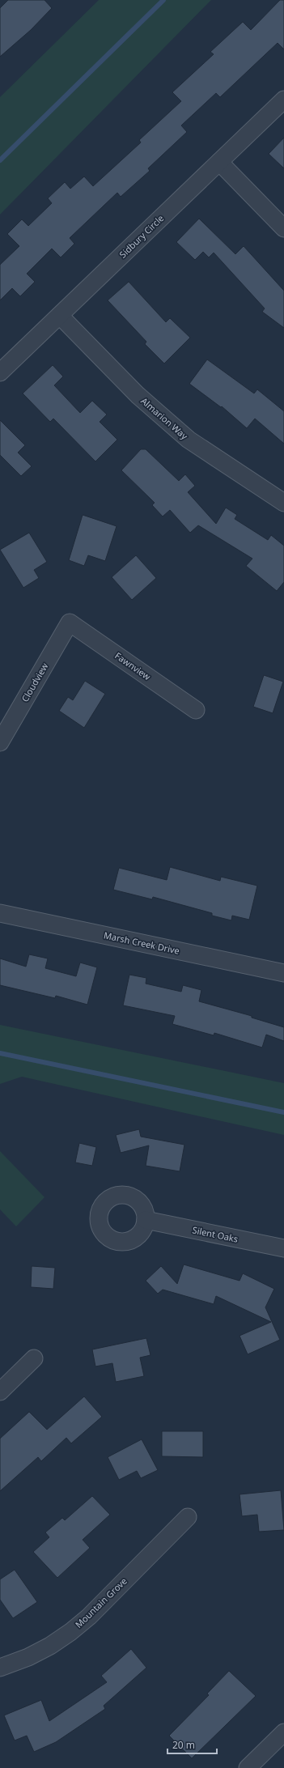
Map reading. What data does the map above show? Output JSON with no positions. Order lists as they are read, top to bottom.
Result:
{
  "streets": {
    "street": [
      "Sidbury Circle",
      "Almarion Way",
      "Fawnview",
      "Cloudview",
      "Marsh Creek Drive",
      "Silent Oaks",
      "Mountain Grove"
    ]
  },
  "crossings": [
    ["Sidbury Circle", "Almarion Way"],
    ["Fawnview", "Cloudview"]
  ],
  "scale_bar": "20 m"
}
